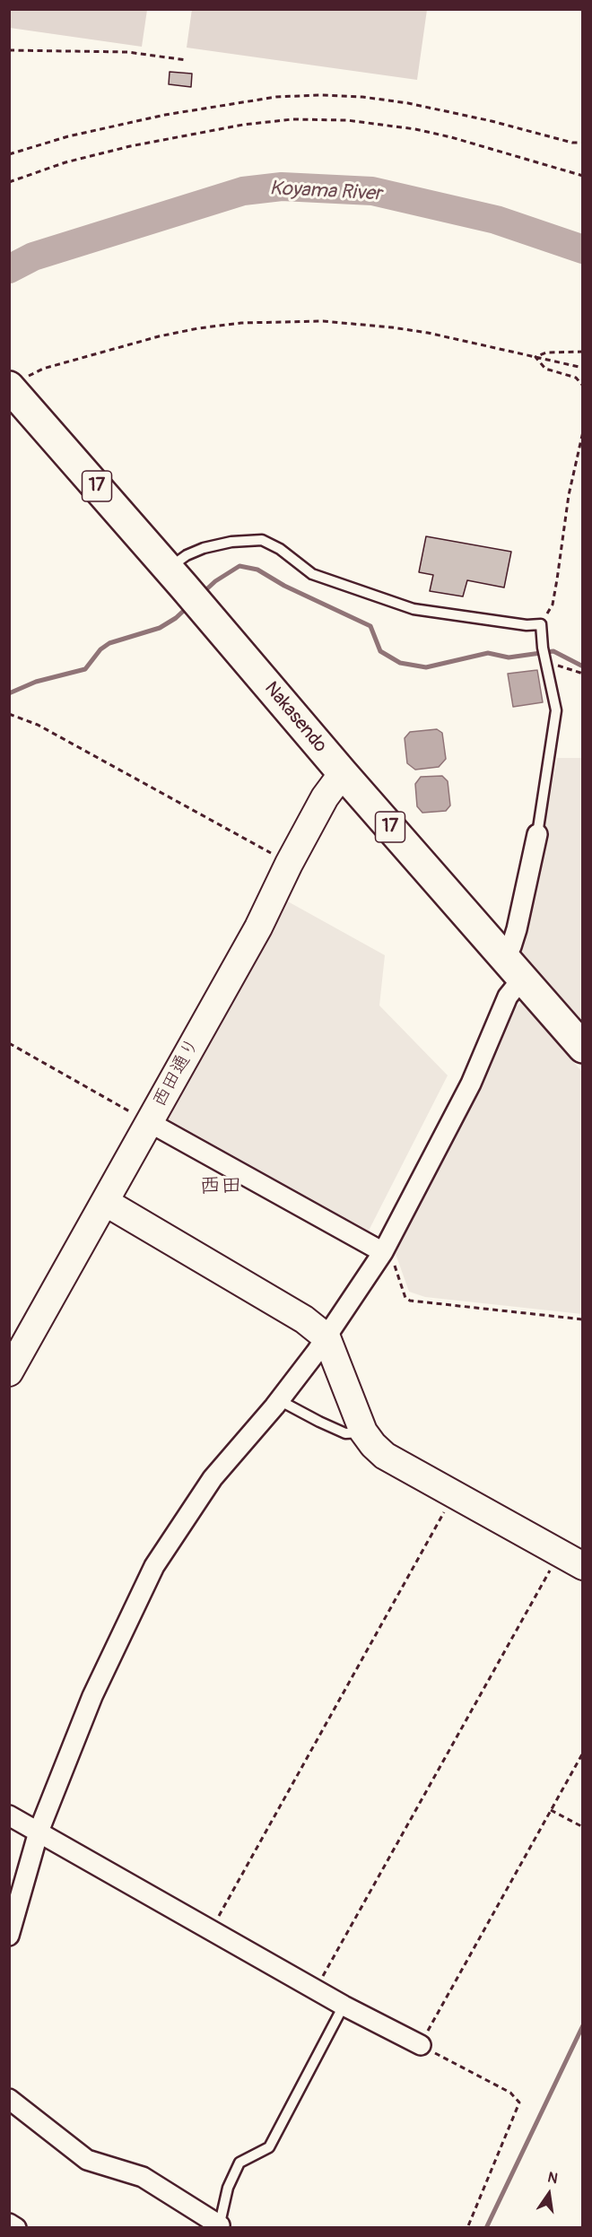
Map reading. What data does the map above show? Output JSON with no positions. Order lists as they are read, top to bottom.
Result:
{
  "streets": {
    "highway": ["17", "Nakasendo"],
    "street": ["西田通り"]
  },
  "crossings": [
    ["Nakasendo", "西田通り"]
  ],
  "districts": ["西田"],
  "water": ["Koyama River"],
  "north": "top"
}
